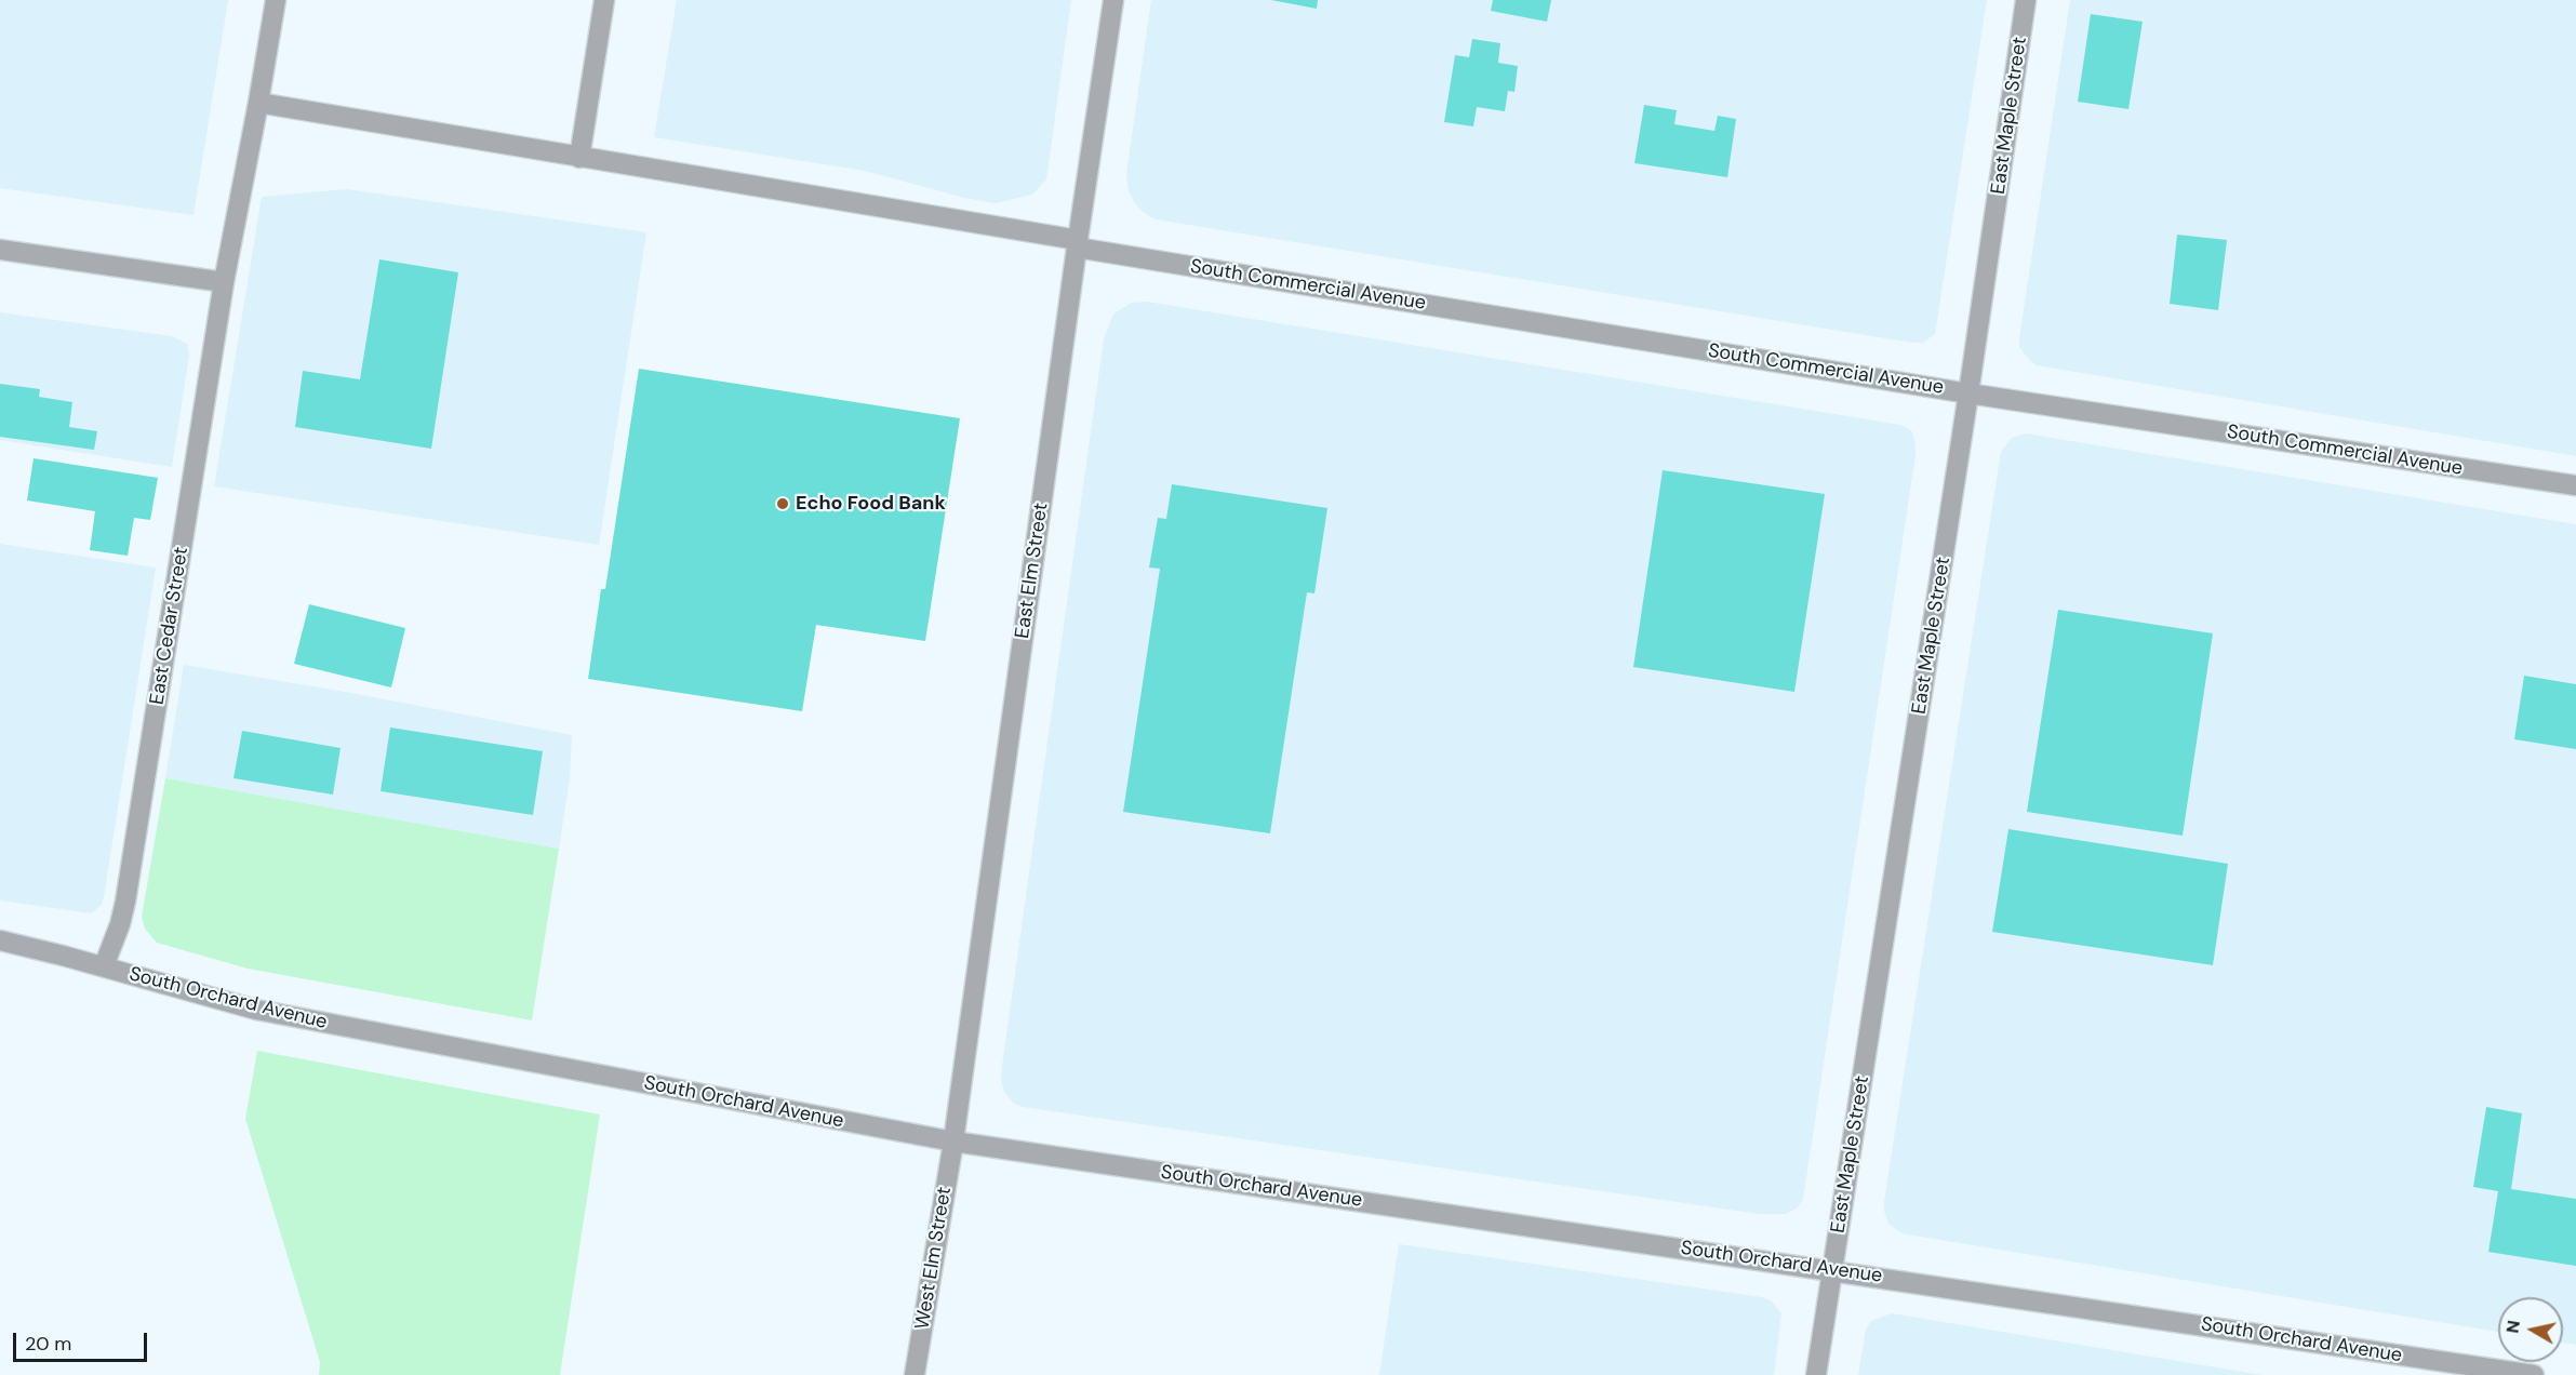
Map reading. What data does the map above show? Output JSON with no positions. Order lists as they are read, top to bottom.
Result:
{
  "streets": {
    "street": [
      "East Maple Street",
      "South Commercial Avenue",
      "East Elm Street",
      "East Cedar Street",
      "South Orchard Avenue",
      "West Elm Street"
    ]
  },
  "crossings": [
    ["East Maple Street", "South Commercial Avenue"],
    ["East Maple Street", "South Orchard Avenue"],
    ["South Commercial Avenue", "East Elm Street"],
    ["South Commercial Avenue", "East Cedar Street"],
    ["East Elm Street", "South Orchard Avenue"],
    ["East Elm Street", "West Elm Street"],
    ["East Cedar Street", "South Orchard Avenue"],
    ["South Orchard Avenue", "West Elm Street"]
  ],
  "places": ["Echo Food Bank"],
  "scale_bar": "20 m",
  "north": "left"
}
